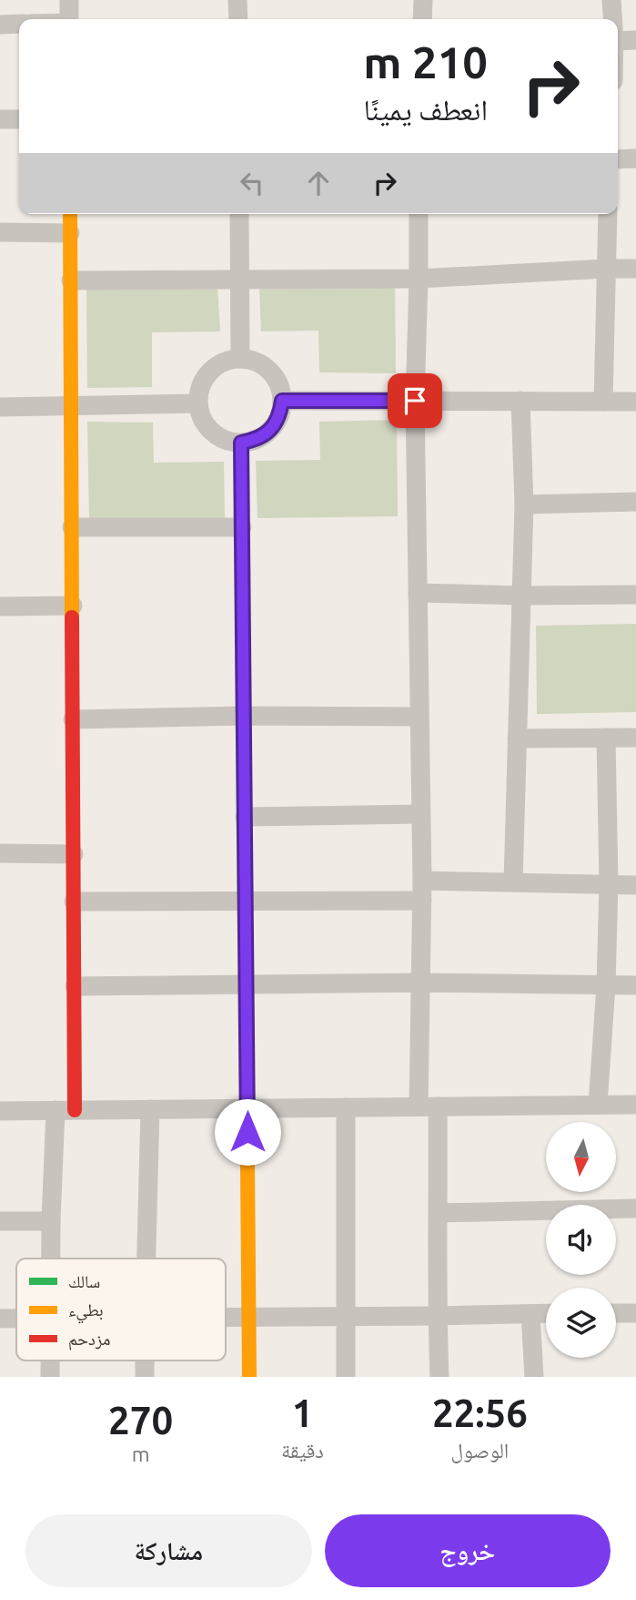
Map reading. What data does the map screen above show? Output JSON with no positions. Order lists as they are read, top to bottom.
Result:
{
  "legend": ["سالك", "بطيء", "مزدحم"],
  "north": "bottom",
  "page": {
    "turn": ["210 m", "انعطف يمينًا"],
    "eta": [
      "22:56",
      "الوصول",
      "1",
      "دقيقة",
      "270",
      "m"
    ],
    "buttons": ["خروج", "مشاركة"]
  }
}
